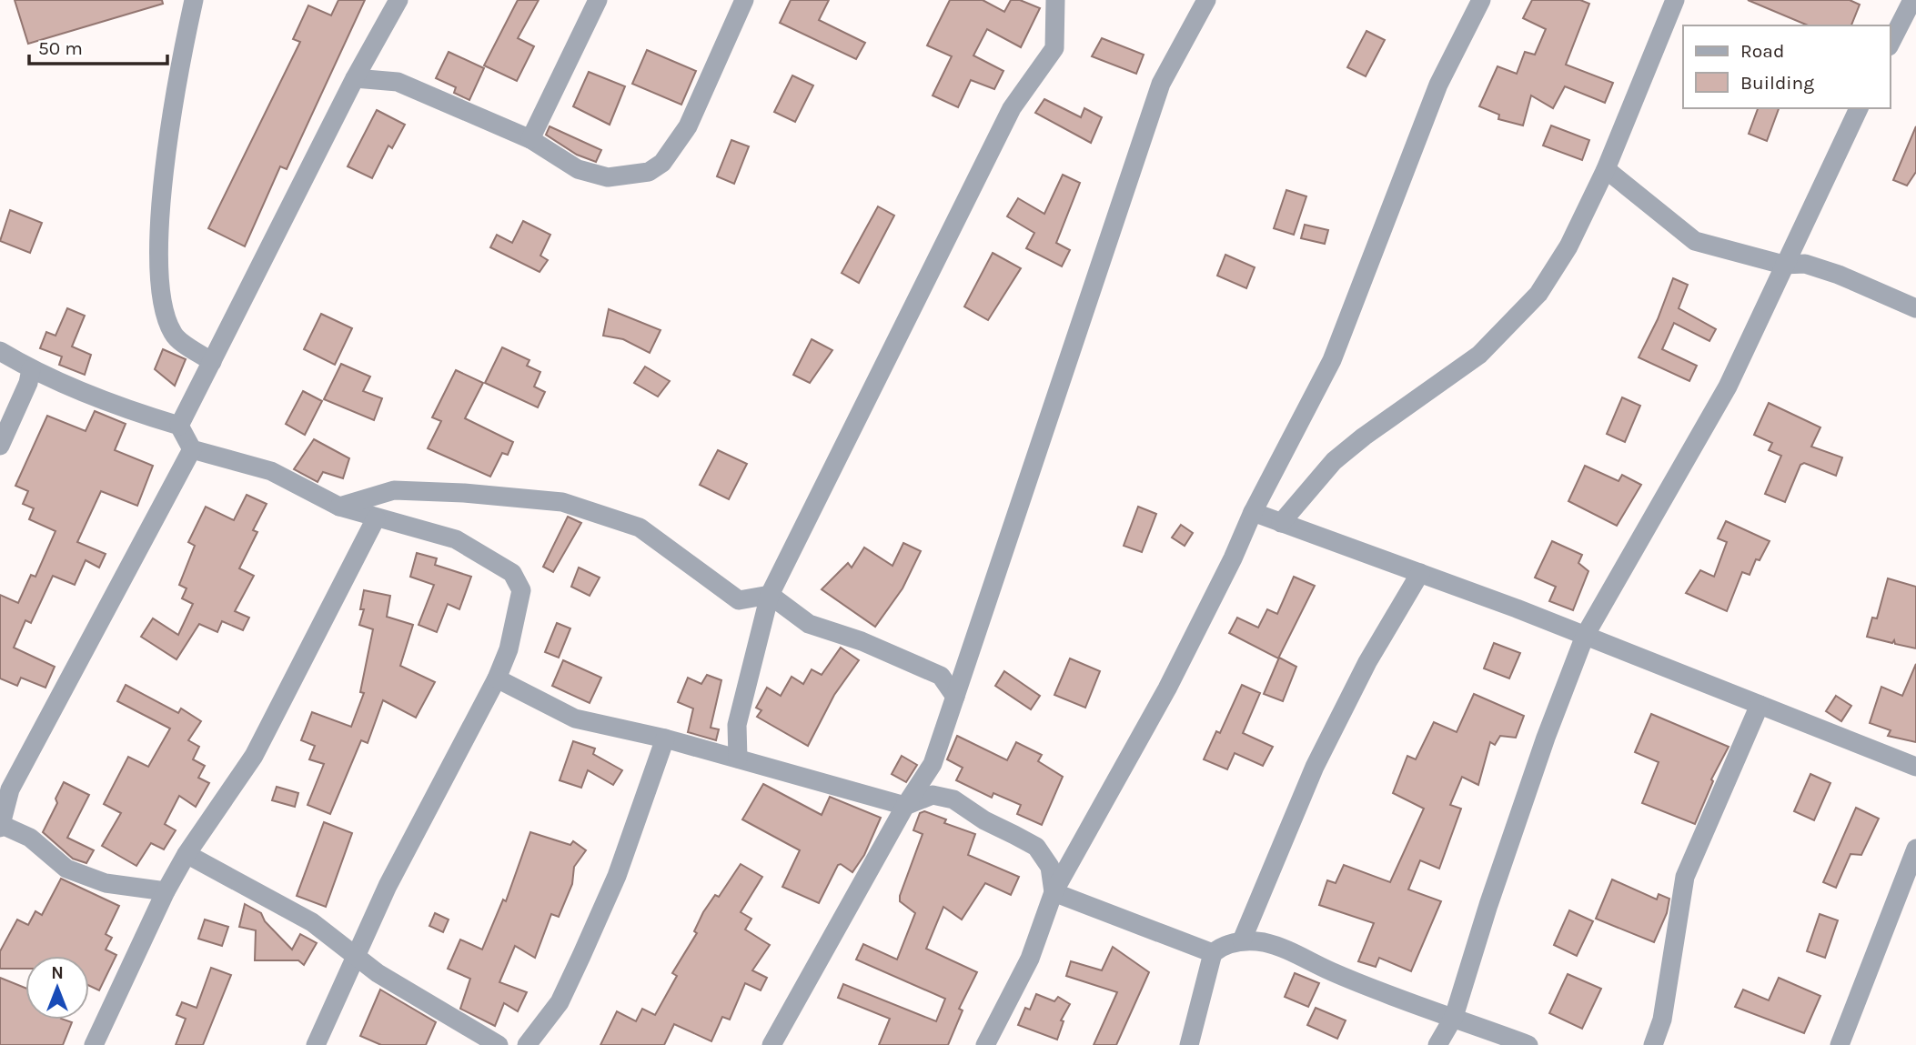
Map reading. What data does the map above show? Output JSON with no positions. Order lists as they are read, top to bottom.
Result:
{
  "legend": ["Road", "Building"],
  "scale_bar": "50 m",
  "north": "top"
}
